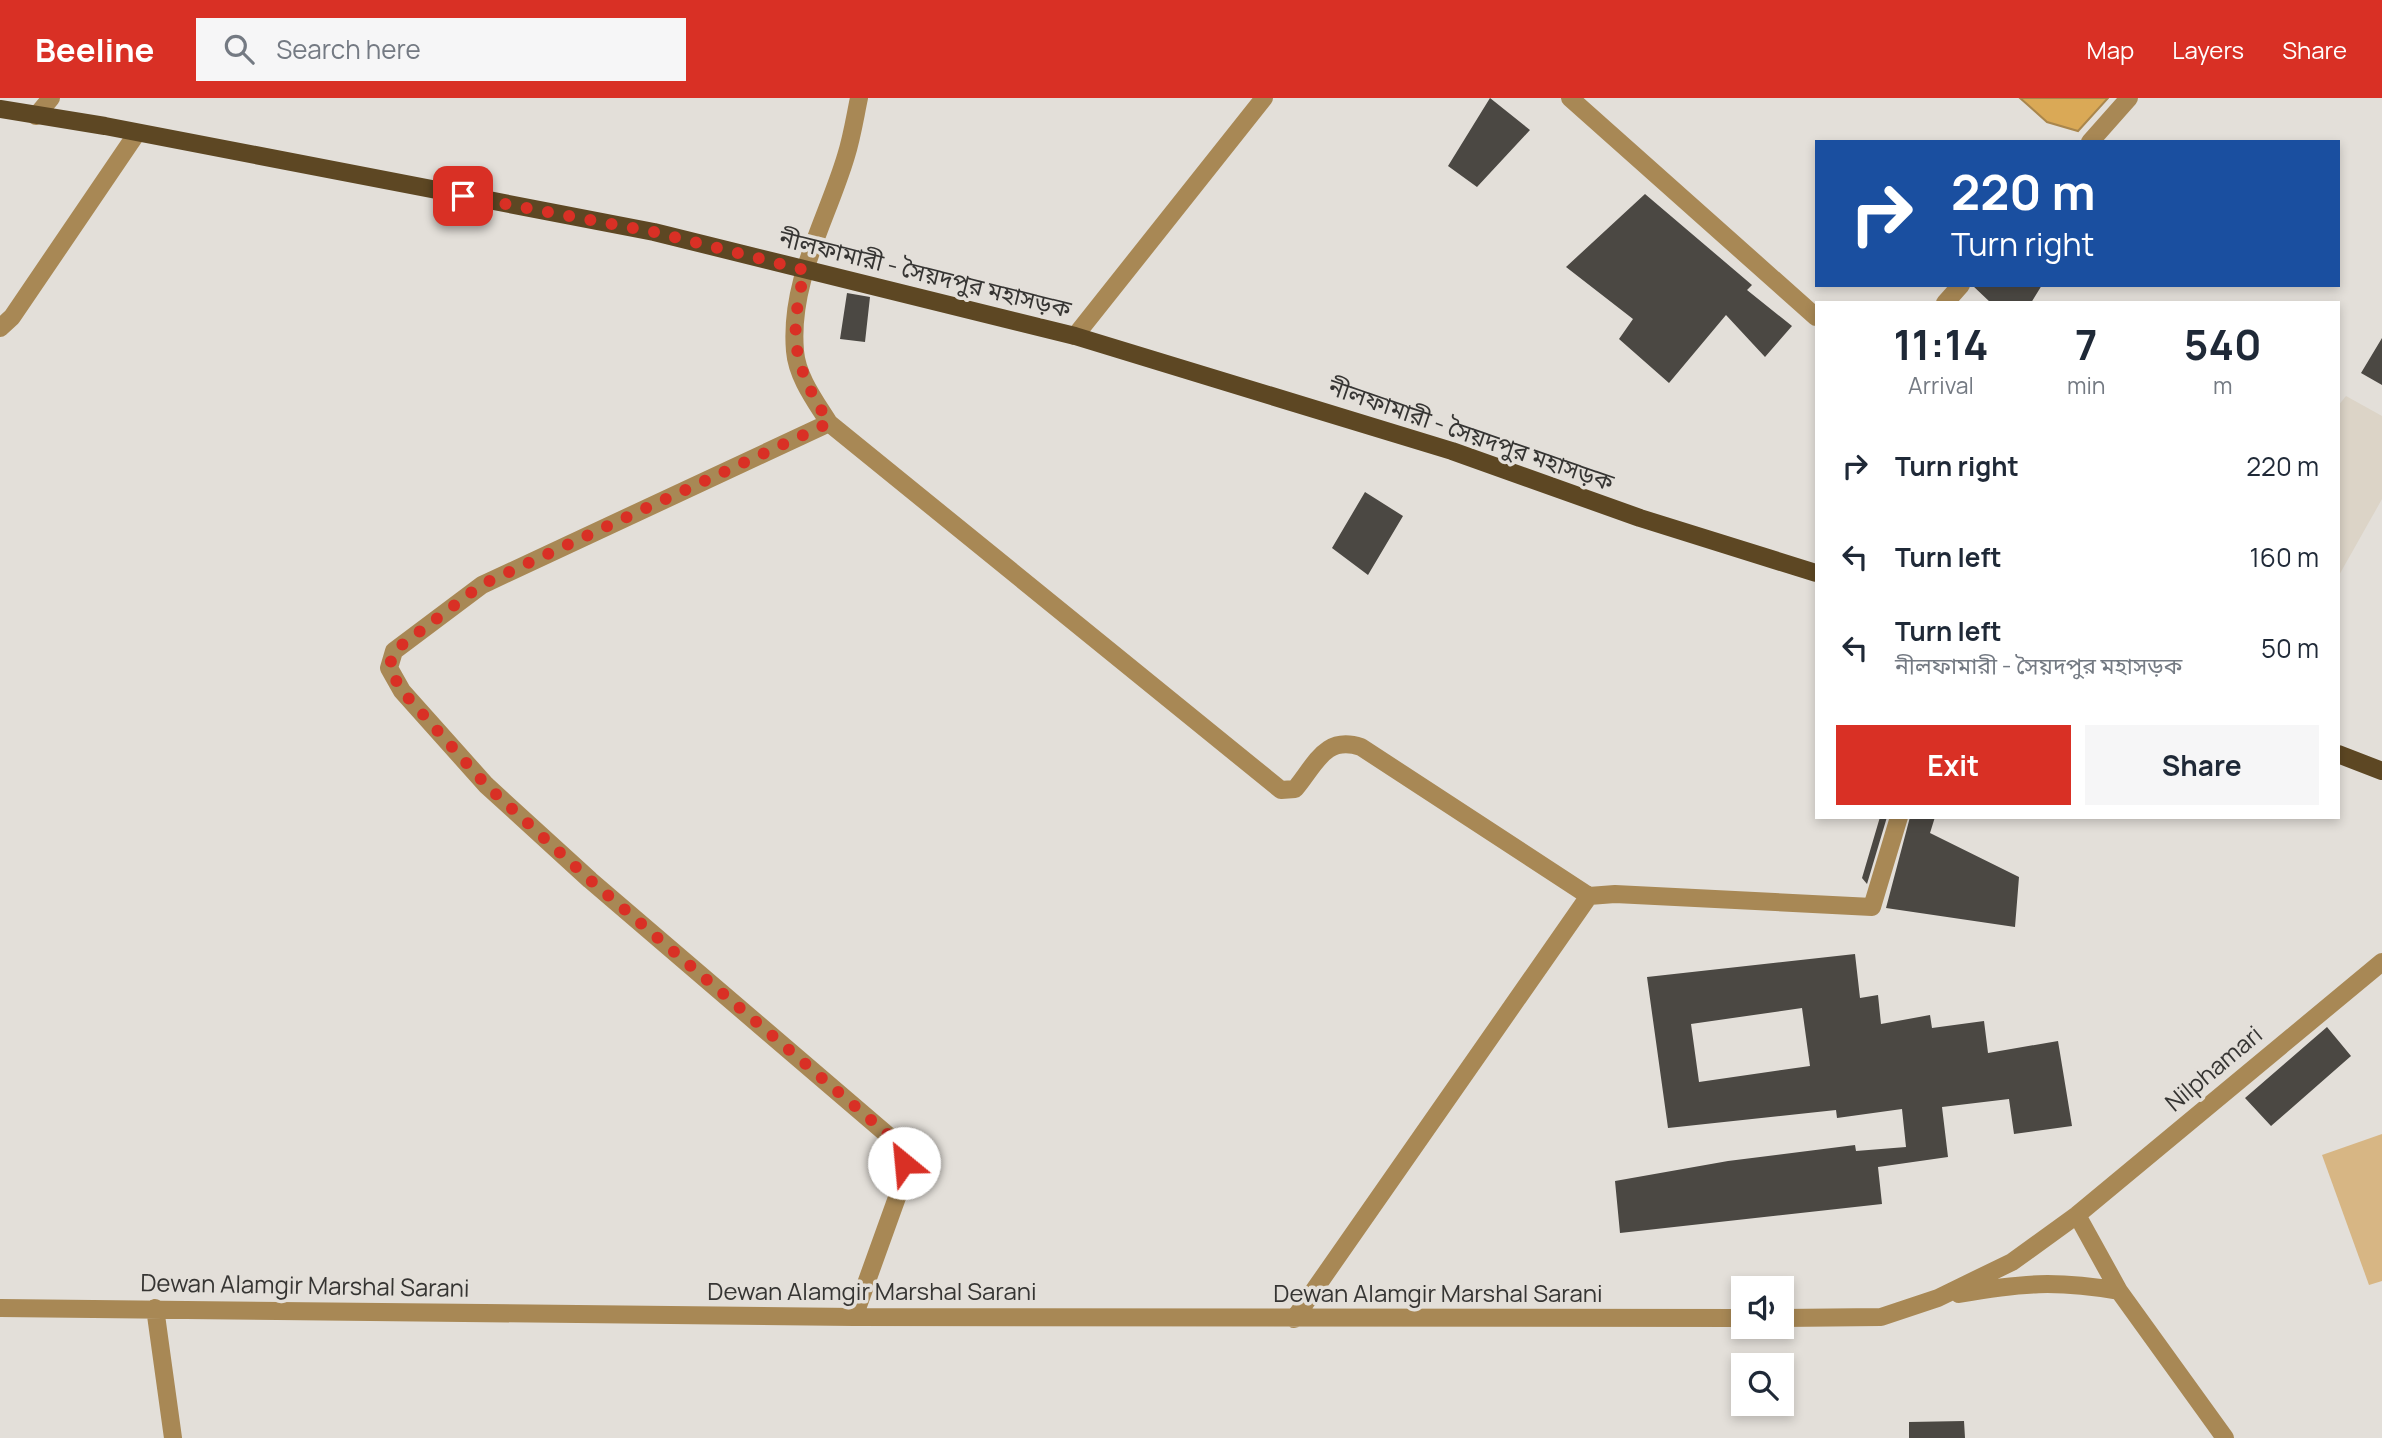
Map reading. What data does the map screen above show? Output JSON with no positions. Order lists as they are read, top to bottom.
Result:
{
  "streets": {
    "main road": ["নীলফামারী - সৈয়দপুর মহাসড়ক"],
    "street": ["Nilphamari", "Dewan Alamgir Marshal Sarani"]
  },
  "page": {
    "header": "Beeline",
    "search": "Search here",
    "nav": ["Map", "Layers", "Share"],
    "turn": ["220 m", "Turn right"],
    "eta": [
      "11:14",
      "Arrival",
      "7",
      "min",
      "540",
      "m"
    ],
    "list": [
      {
        "name": "Turn right",
        "value": "220 m"
      },
      {
        "name": "Turn left",
        "value": "160 m"
      },
      {
        "name": "Turn left",
        "note": "নীলফামারী - সৈয়দপুর মহাসড়ক",
        "value": "50 m"
      }
    ],
    "buttons": ["Exit", "Share"]
  }
}
